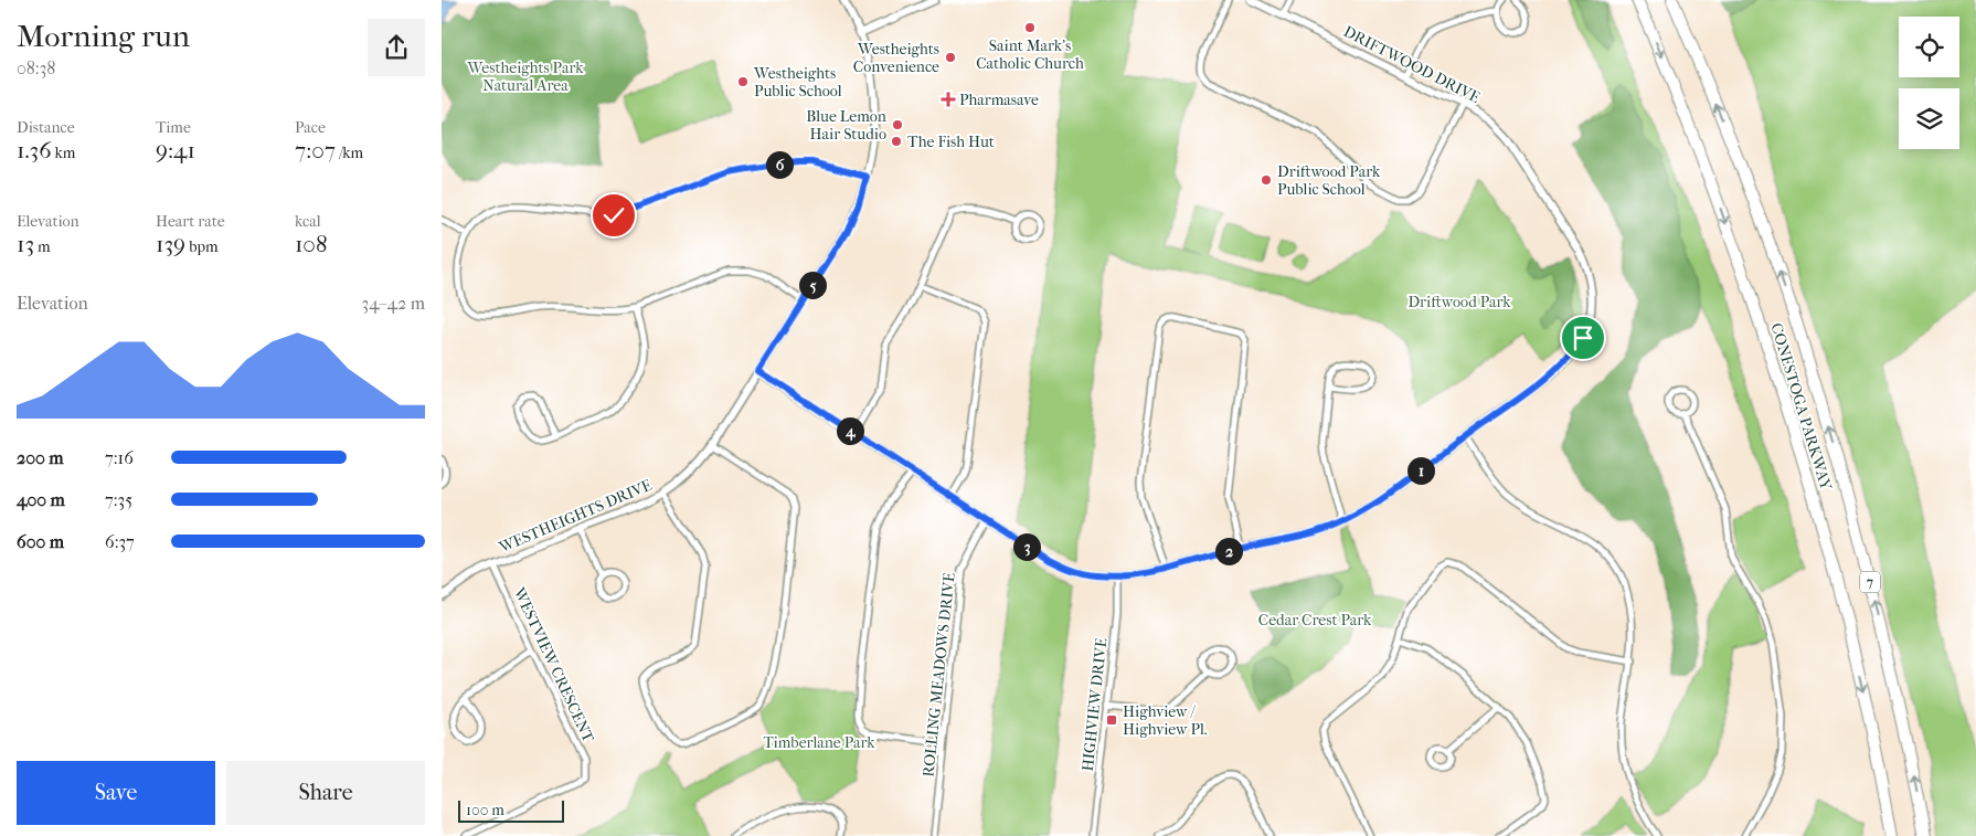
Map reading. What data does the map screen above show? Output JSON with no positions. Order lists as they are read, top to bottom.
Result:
{
  "streets": {
    "highway": ["CONESTOGA PARKWAY", "7"],
    "street": [
      "DRIFTWOOD DRIVE",
      "WESTHEIGHTS DRIVE",
      "WESTVIEW CRESCENT",
      "ROLLING MEADOWS DRIVE",
      "HIGHVIEW DRIVE"
    ]
  },
  "crossings": [
    ["DRIFTWOOD DRIVE", "WESTHEIGHTS DRIVE"],
    ["DRIFTWOOD DRIVE", "ROLLING MEADOWS DRIVE"],
    ["DRIFTWOOD DRIVE", "HIGHVIEW DRIVE"],
    ["WESTHEIGHTS DRIVE", "WESTVIEW CRESCENT"]
  ],
  "parks": [
    "Westheights Park Natural Area",
    "Driftwood Park",
    "Cedar Crest Park",
    "Timberlane Park"
  ],
  "places": {
    "other": [
      "Saint Mark's Catholic Church",
      "Westheights Convenience",
      "Westheights Public School",
      "Blue Lemon Hair Studio",
      "The Fish Hut",
      "Driftwood Park Public School"
    ],
    "health": ["Pharmasave"],
    "transit": ["Highview / Highview Pl."]
  },
  "scale_bar": "100 m",
  "page": {
    "heading": ["Morning run", "08:38"],
    "stats": [
      ["Distance", "1.36 km"],
      ["Time", "9:41"],
      ["Pace", "7:07 /km"],
      ["Elevation", "13 m"],
      ["Heart rate", "139 bpm"],
      ["kcal", "108"]
    ],
    "pins": [
      "6",
      "5",
      "4",
      "1",
      "3",
      "2"
    ],
    "chart": ["Elevation", "34–42 m"],
    "list": [
      {
        "name": "200 m",
        "note": "7:16"
      },
      {
        "name": "400 m",
        "note": "7:35"
      },
      {
        "name": "600 m",
        "note": "6:37"
      }
    ],
    "buttons": ["Save", "Share"],
    "scale": "100 m"
  }
}
